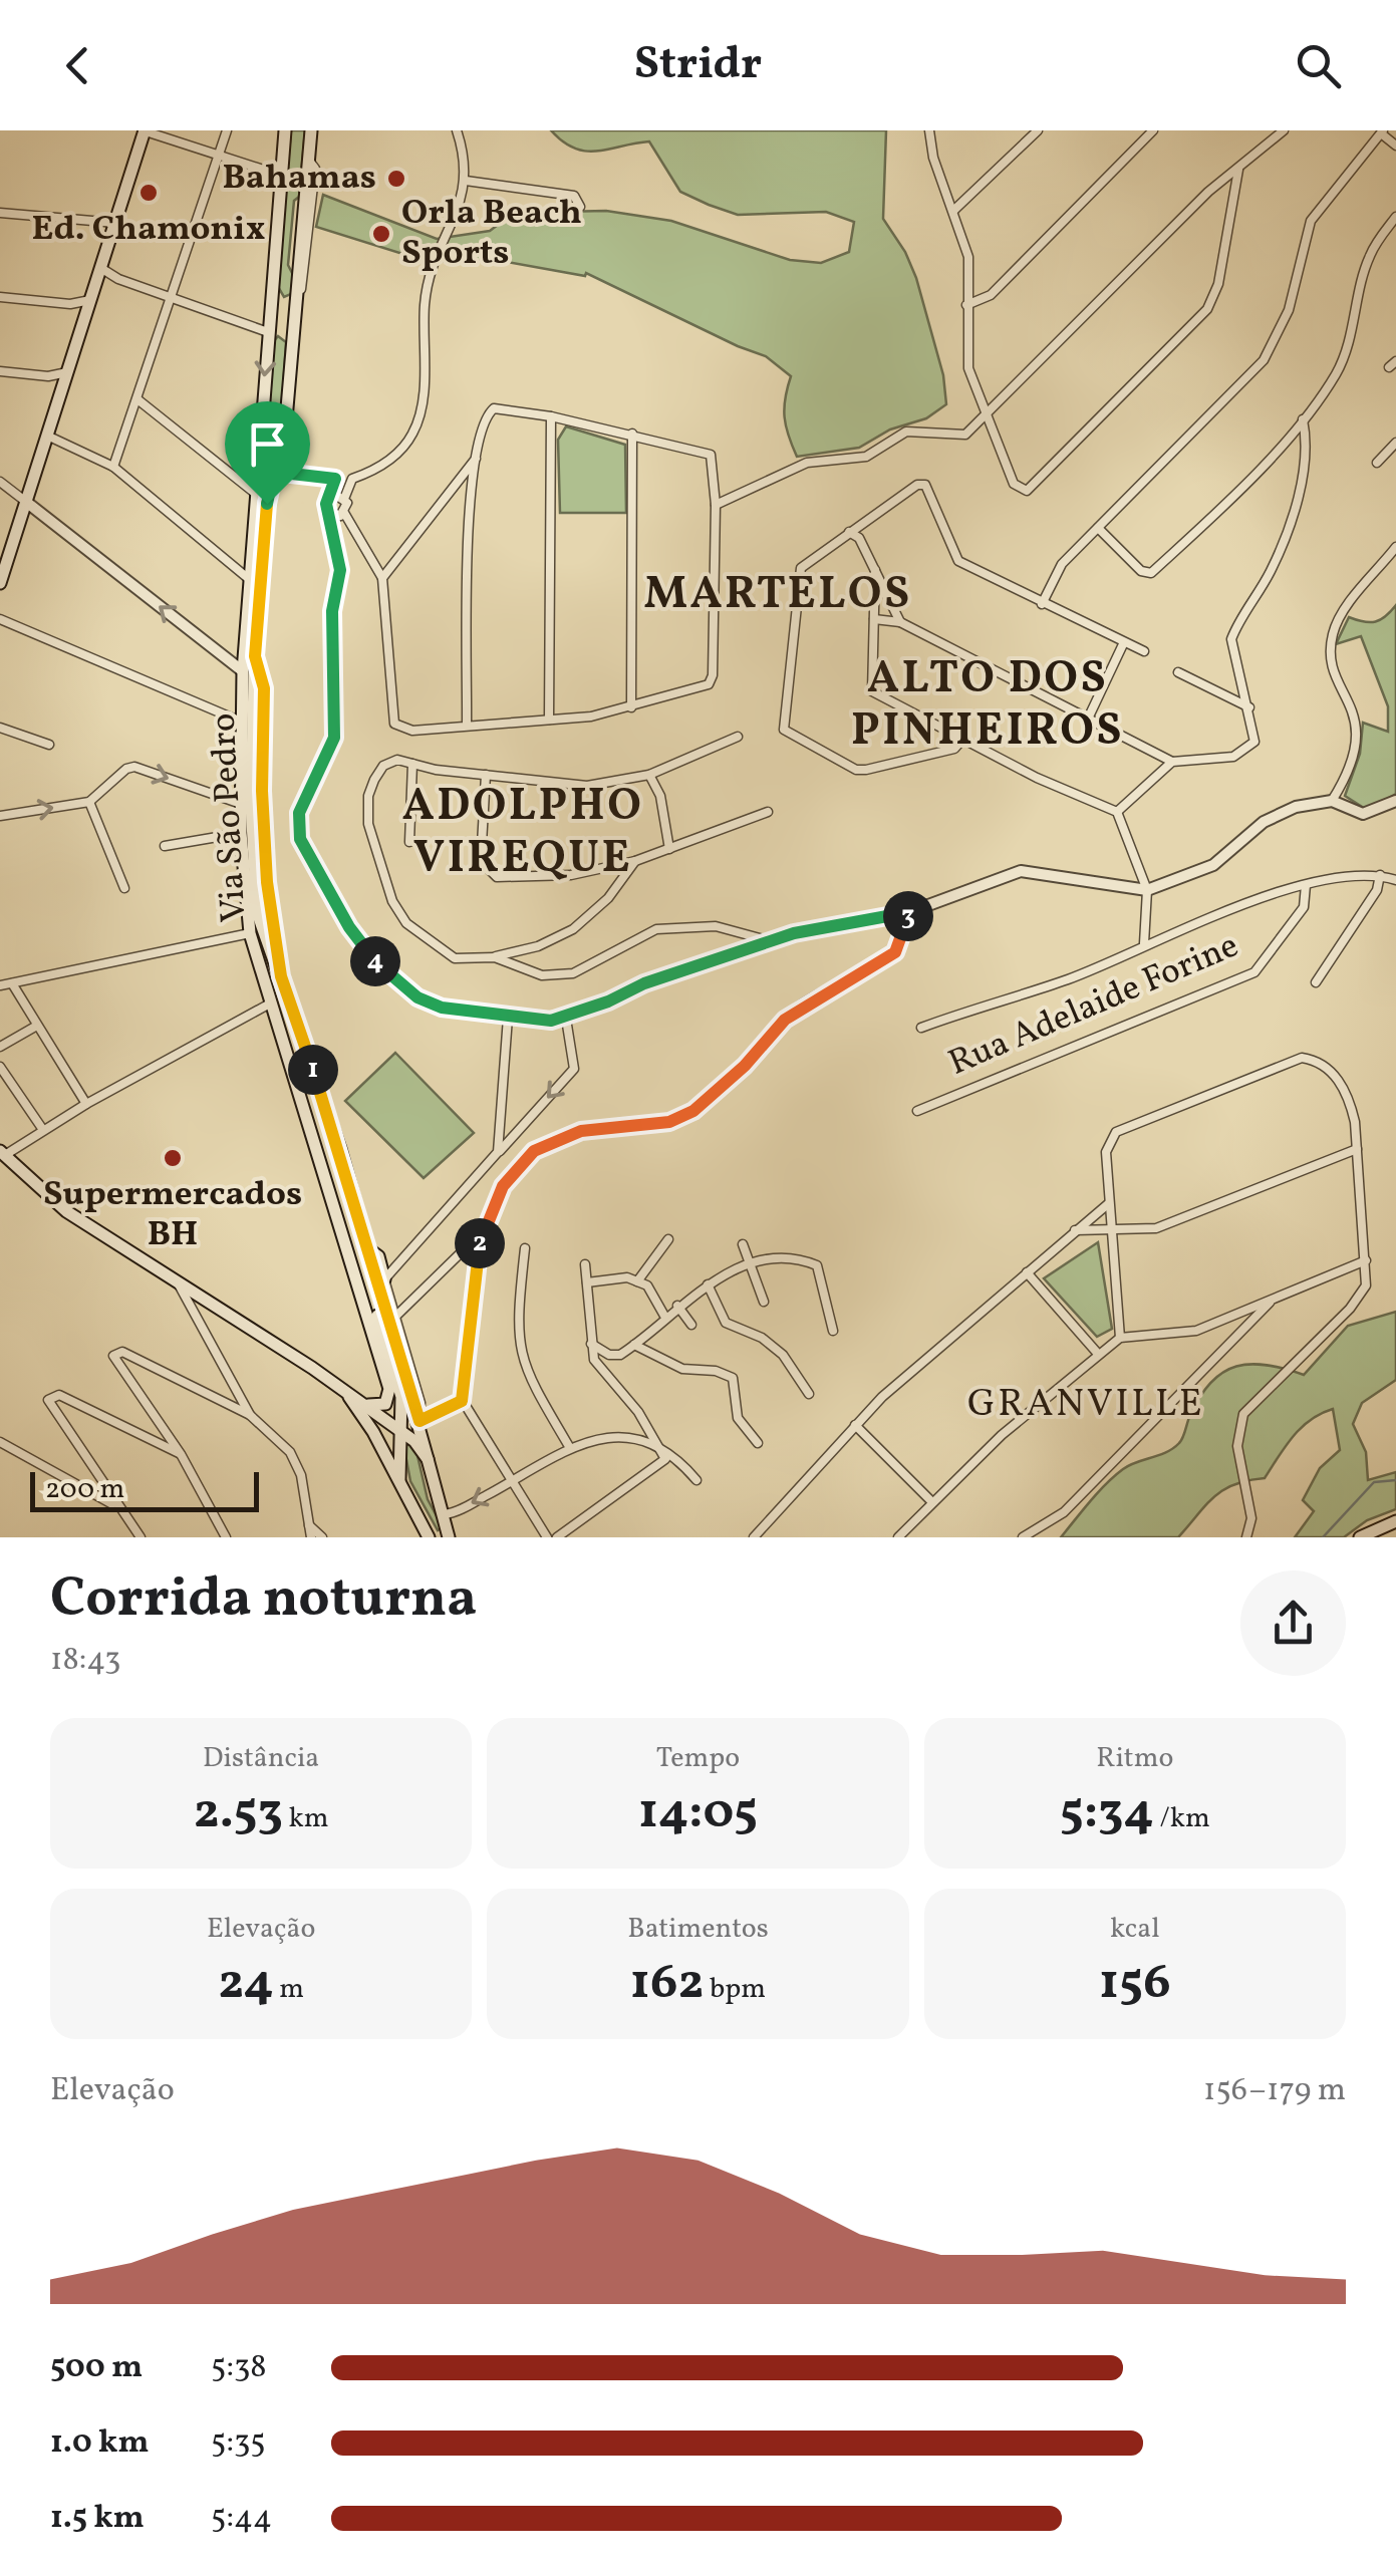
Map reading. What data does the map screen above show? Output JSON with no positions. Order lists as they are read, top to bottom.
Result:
{
  "streets": {
    "main road": ["Via São Pedro"],
    "street": ["Rua Adelaide Forine"]
  },
  "districts": [
    "MARTELOS",
    "ALTO DOS PINHEIROS",
    "ADOLPHO VIREQUE",
    "GRANVILLE"
  ],
  "places": [
    "Bahamas",
    "Ed. Chamonix",
    "Orla Beach Sports",
    "Supermercados BH"
  ],
  "scale_bar": "200 m",
  "page": {
    "header": "Stridr",
    "pins": [
      "3",
      "4",
      "1",
      "2"
    ],
    "scale": "200 m",
    "heading": ["Corrida noturna", "18:43"],
    "stats": [
      ["Distância", "2.53 km"],
      ["Tempo", "14:05"],
      ["Ritmo", "5:34 /km"],
      ["Elevação", "24 m"],
      ["Batimentos", "162 bpm"],
      ["kcal", "156"]
    ],
    "chart": ["Elevação", "156–179 m"],
    "list": [
      {
        "name": "500 m",
        "note": "5:38"
      },
      {
        "name": "1.0 km",
        "note": "5:35"
      },
      {
        "name": "1.5 km",
        "note": "5:44"
      }
    ]
  }
}
